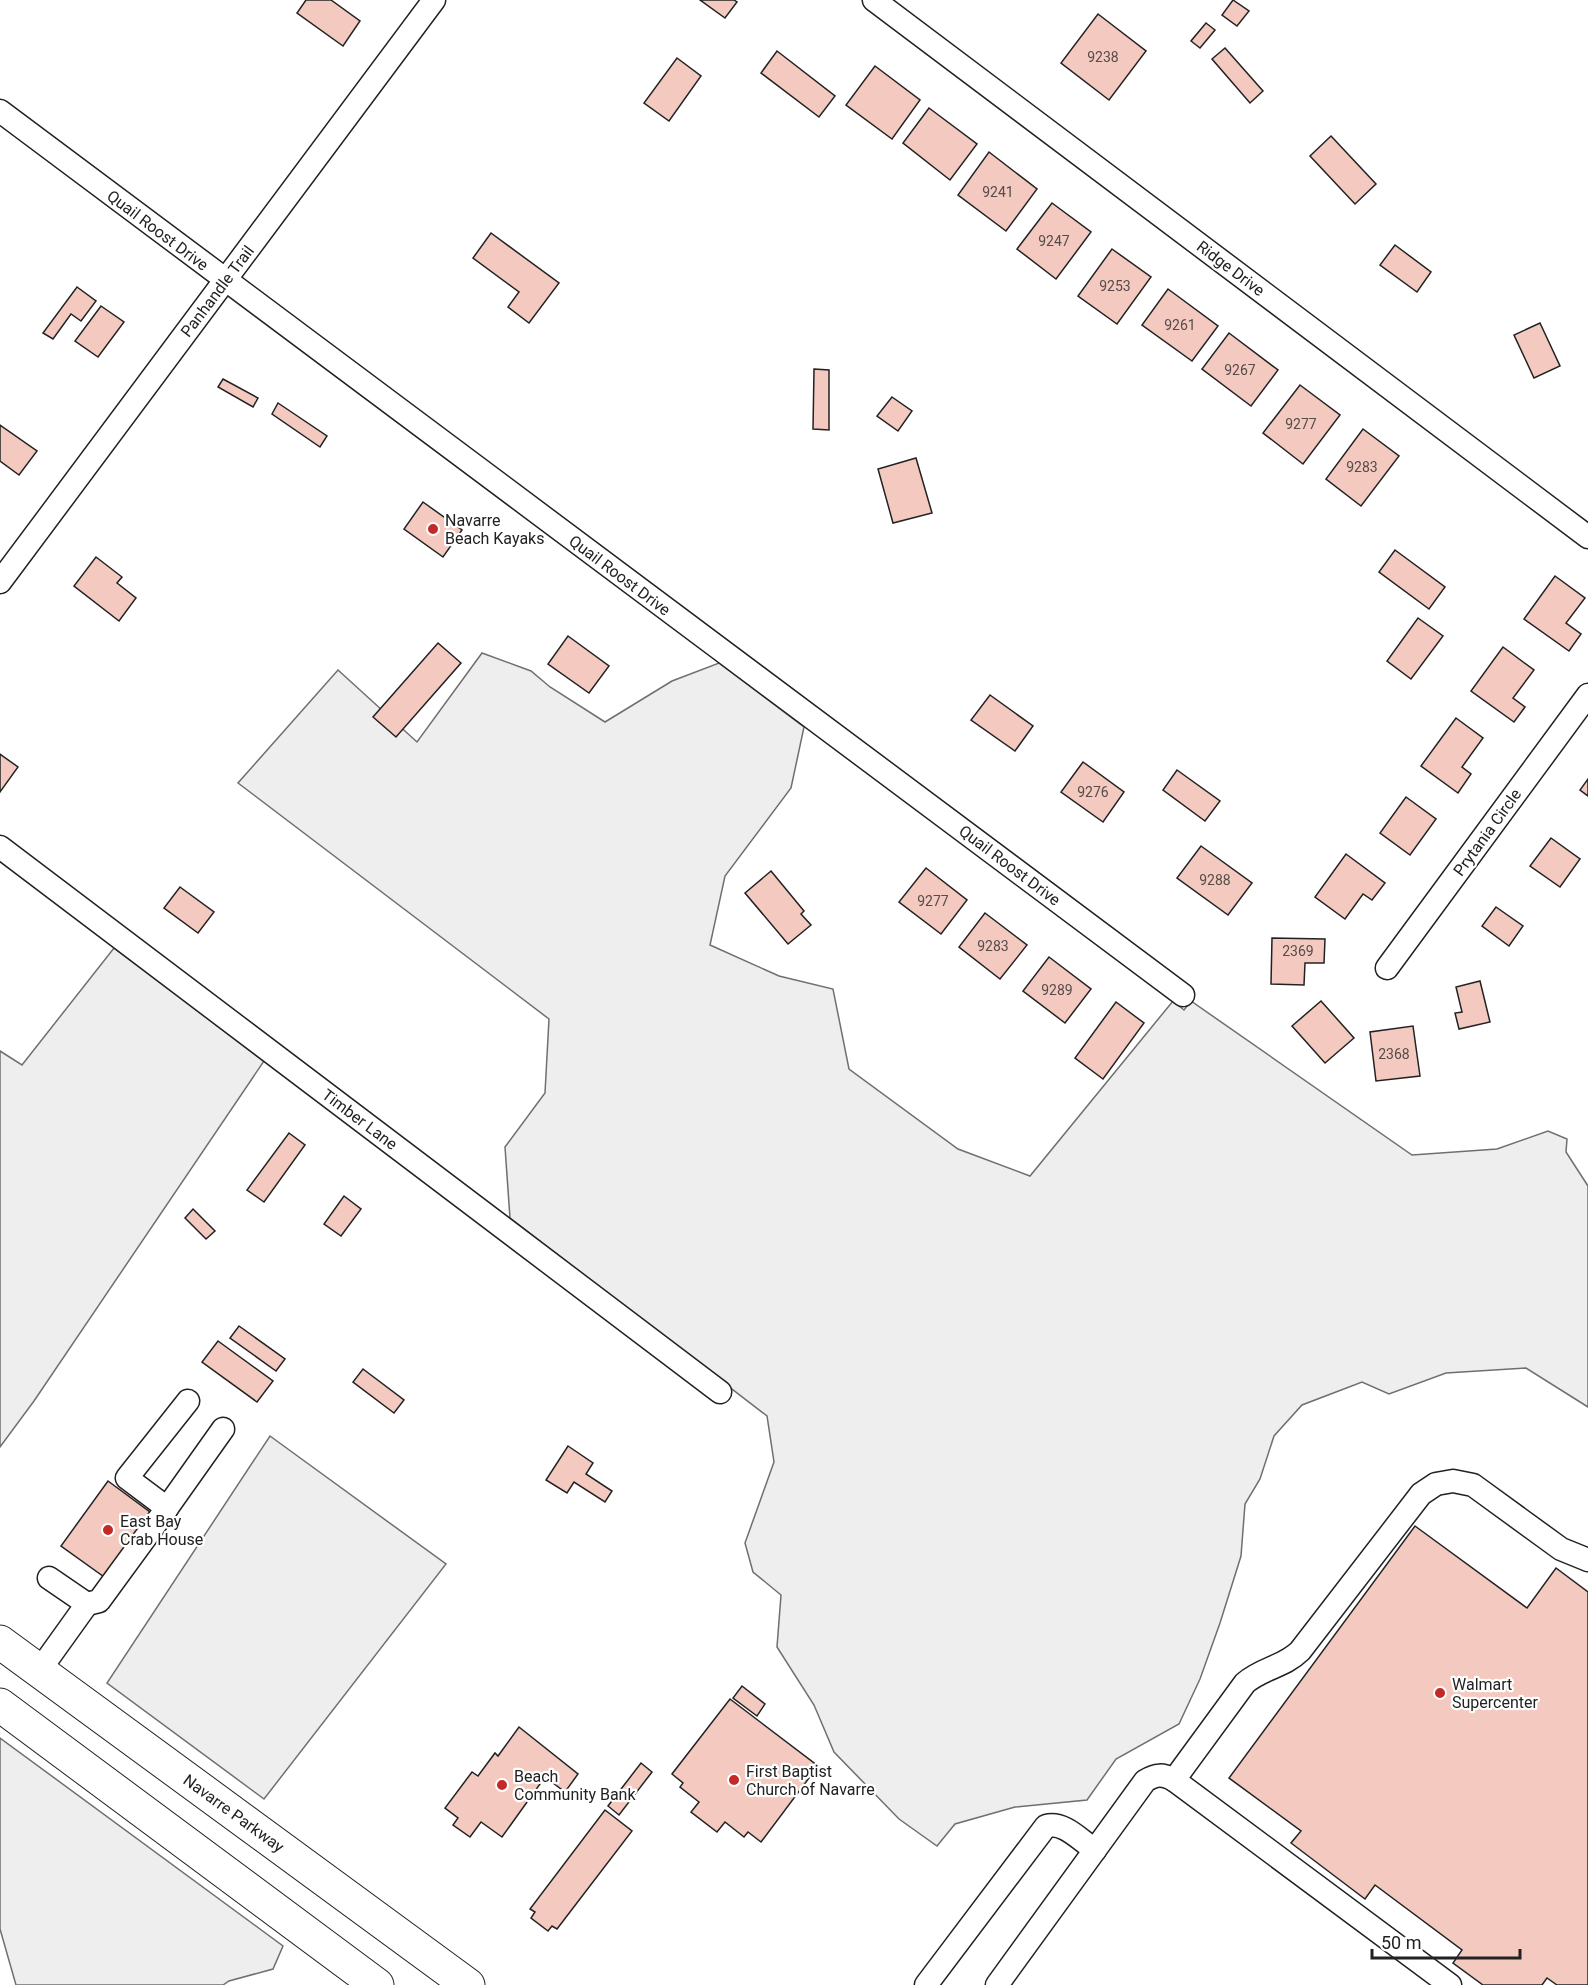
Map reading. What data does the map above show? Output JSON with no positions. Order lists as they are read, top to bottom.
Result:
{
  "streets": {
    "highway": ["Navarre Parkway"],
    "street": [
      "Quail Roost Drive",
      "Ridge Drive",
      "Panhandle Trail",
      "Prytania Circle",
      "Timber Lane"
    ]
  },
  "crossings": [
    ["Quail Roost Drive", "Panhandle Trail"]
  ],
  "places": [
    "Navarre Beach Kayaks",
    "East Bay Crab House",
    "Walmart Supercenter",
    "First Baptist Church of Navarre",
    "Beach Community Bank"
  ],
  "house_numbers": [
    "9238",
    "9241",
    "9247",
    "9253",
    "9261",
    "9267",
    "9277",
    "9283",
    "9276",
    "9288",
    "9277",
    "9283",
    "2369",
    "9289",
    "2368"
  ],
  "scale_bar": "50 m"
}
